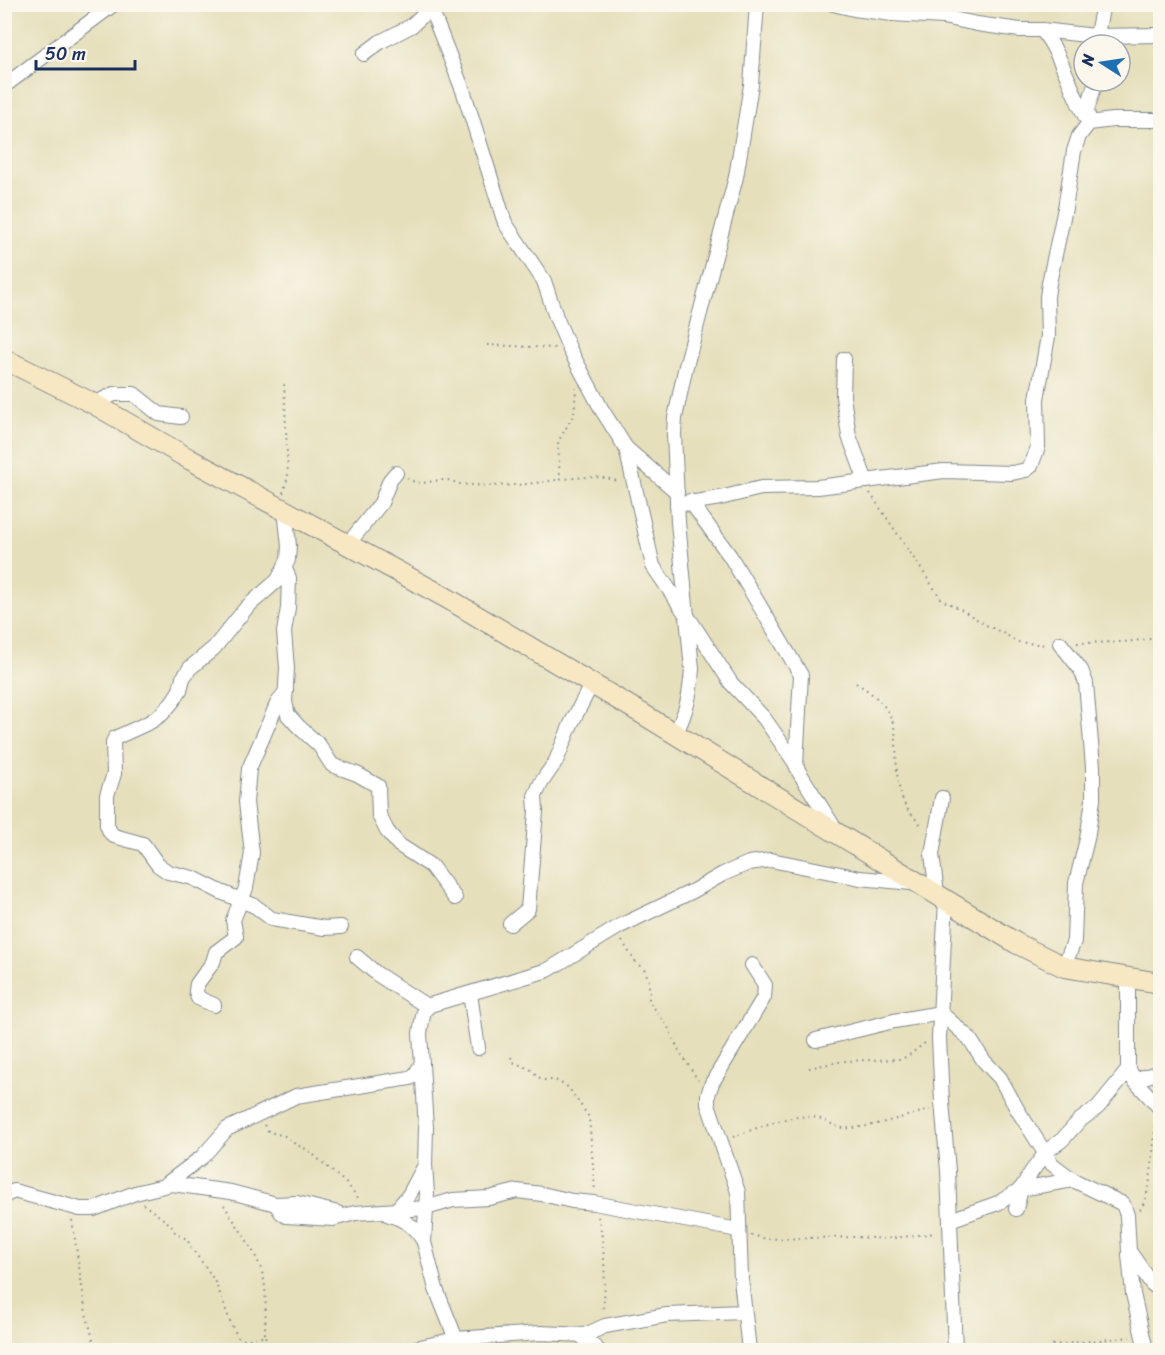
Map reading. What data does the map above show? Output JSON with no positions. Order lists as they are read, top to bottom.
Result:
{
  "scale_bar": "50 m",
  "north": "left"
}
